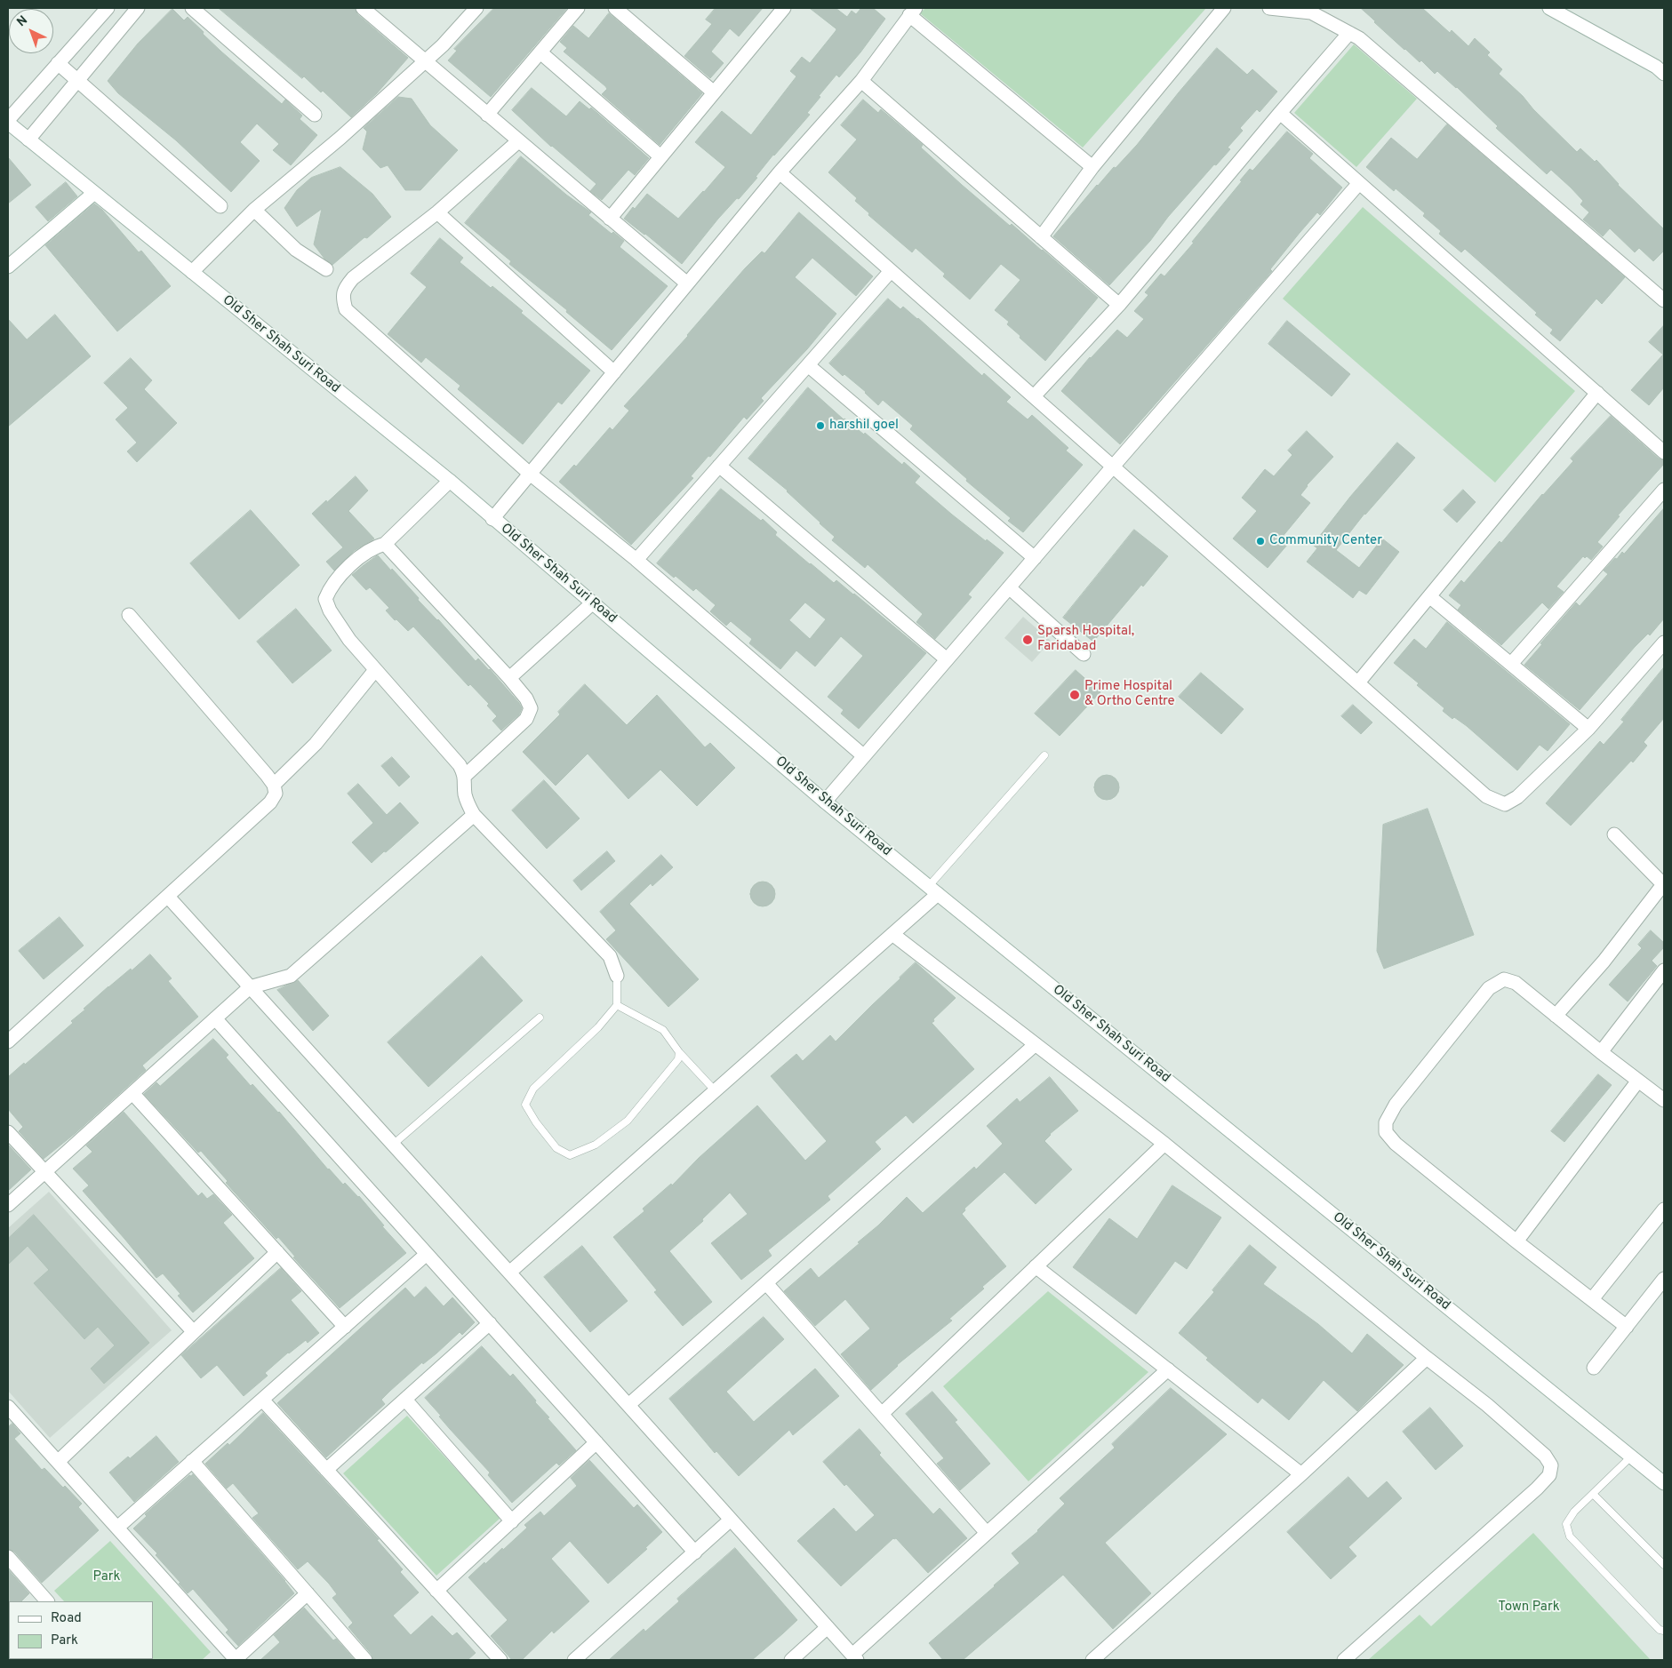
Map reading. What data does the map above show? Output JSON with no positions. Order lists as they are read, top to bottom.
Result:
{
  "streets": {
    "street": ["Old Sher Shah Suri Road"]
  },
  "parks": ["Park", "Town Park"],
  "places": [
    "harshil goel",
    "Community Center",
    "Sparsh Hospital, Faridabad",
    "Prime Hospital & Ortho Centre"
  ],
  "legend": ["Road", "Park"],
  "north": "top left"
}
